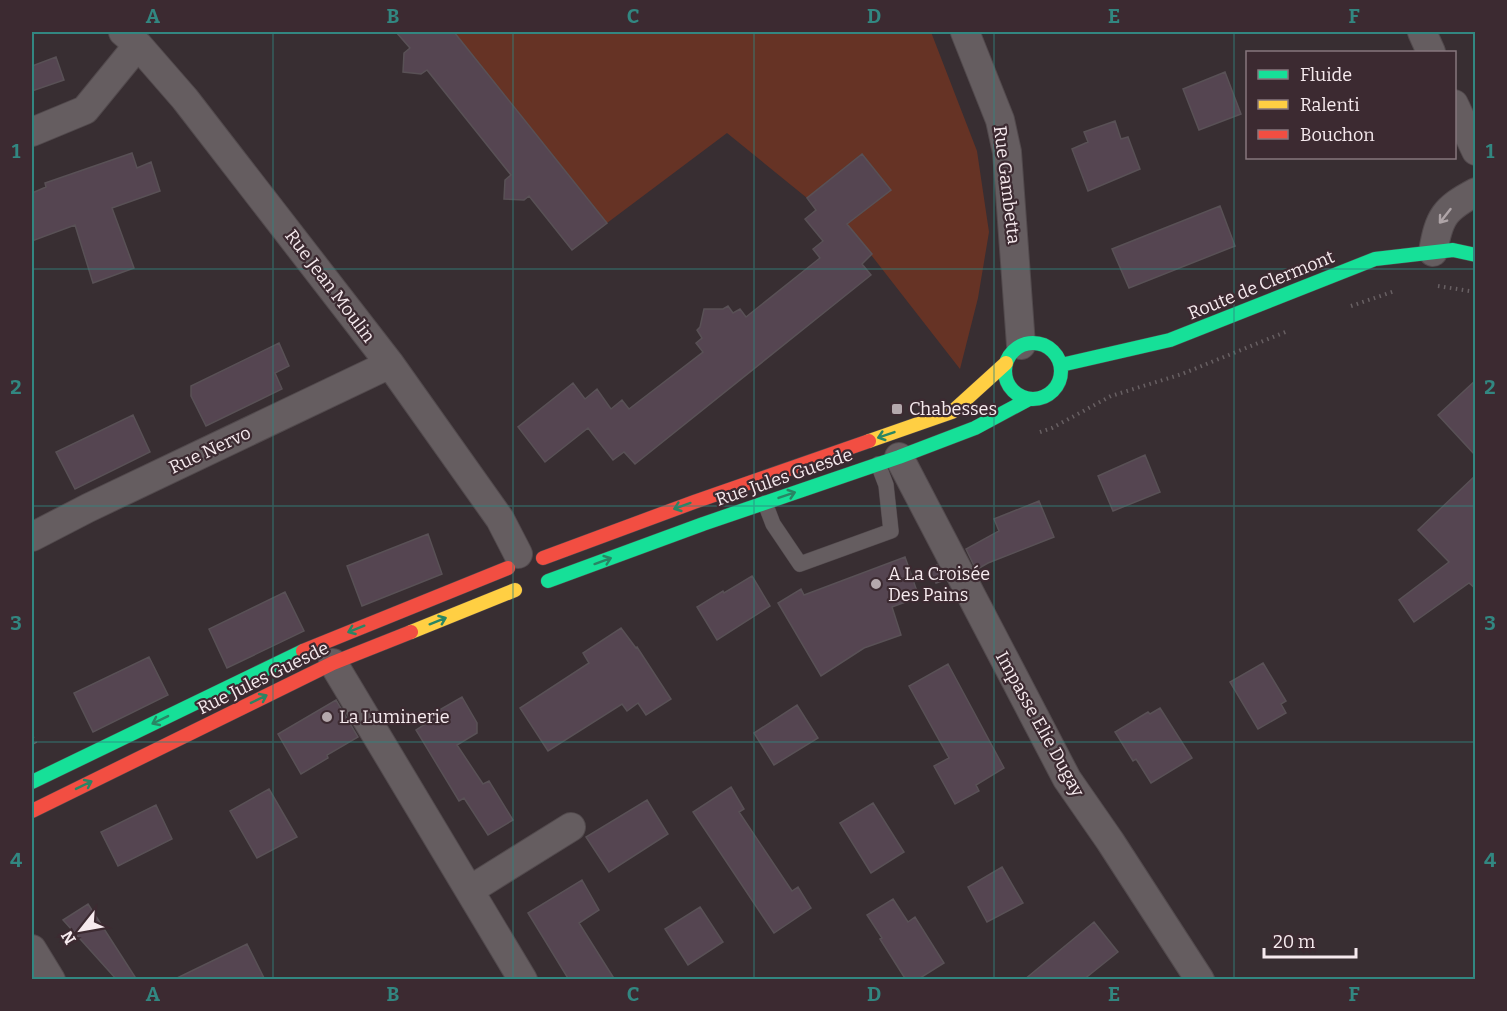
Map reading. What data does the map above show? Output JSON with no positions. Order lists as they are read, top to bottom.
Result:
{
  "streets": {
    "main road": ["Route de Clermont", "Rue Jules Guesde"],
    "street": [
      "Rue Gambetta",
      "Rue Jean Moulin",
      "Rue Nervo",
      "Impasse Elie Dugay"
    ]
  },
  "crossings": [
    ["Rue Gambetta", "Route de Clermont"],
    ["Rue Gambetta", "Rue Jules Guesde"],
    ["Route de Clermont", "Rue Jules Guesde"],
    ["Rue Jean Moulin", "Rue Nervo"],
    ["Rue Jean Moulin", "Rue Jules Guesde"],
    ["Rue Jules Guesde", "Impasse Elie Dugay"]
  ],
  "places": {
    "transit": ["Chabesses"],
    "other": ["A La Croisée Des Pains", "La Luminerie"]
  },
  "legend": ["Fluide", "Ralenti", "Bouchon"],
  "scale_bar": "20 m",
  "north": "bottom left",
  "grid": {
    "columns": [
      "A",
      "B",
      "C",
      "D",
      "E",
      "F"
    ],
    "rows": [
      "1",
      "2",
      "3",
      "4"
    ]
  }
}
